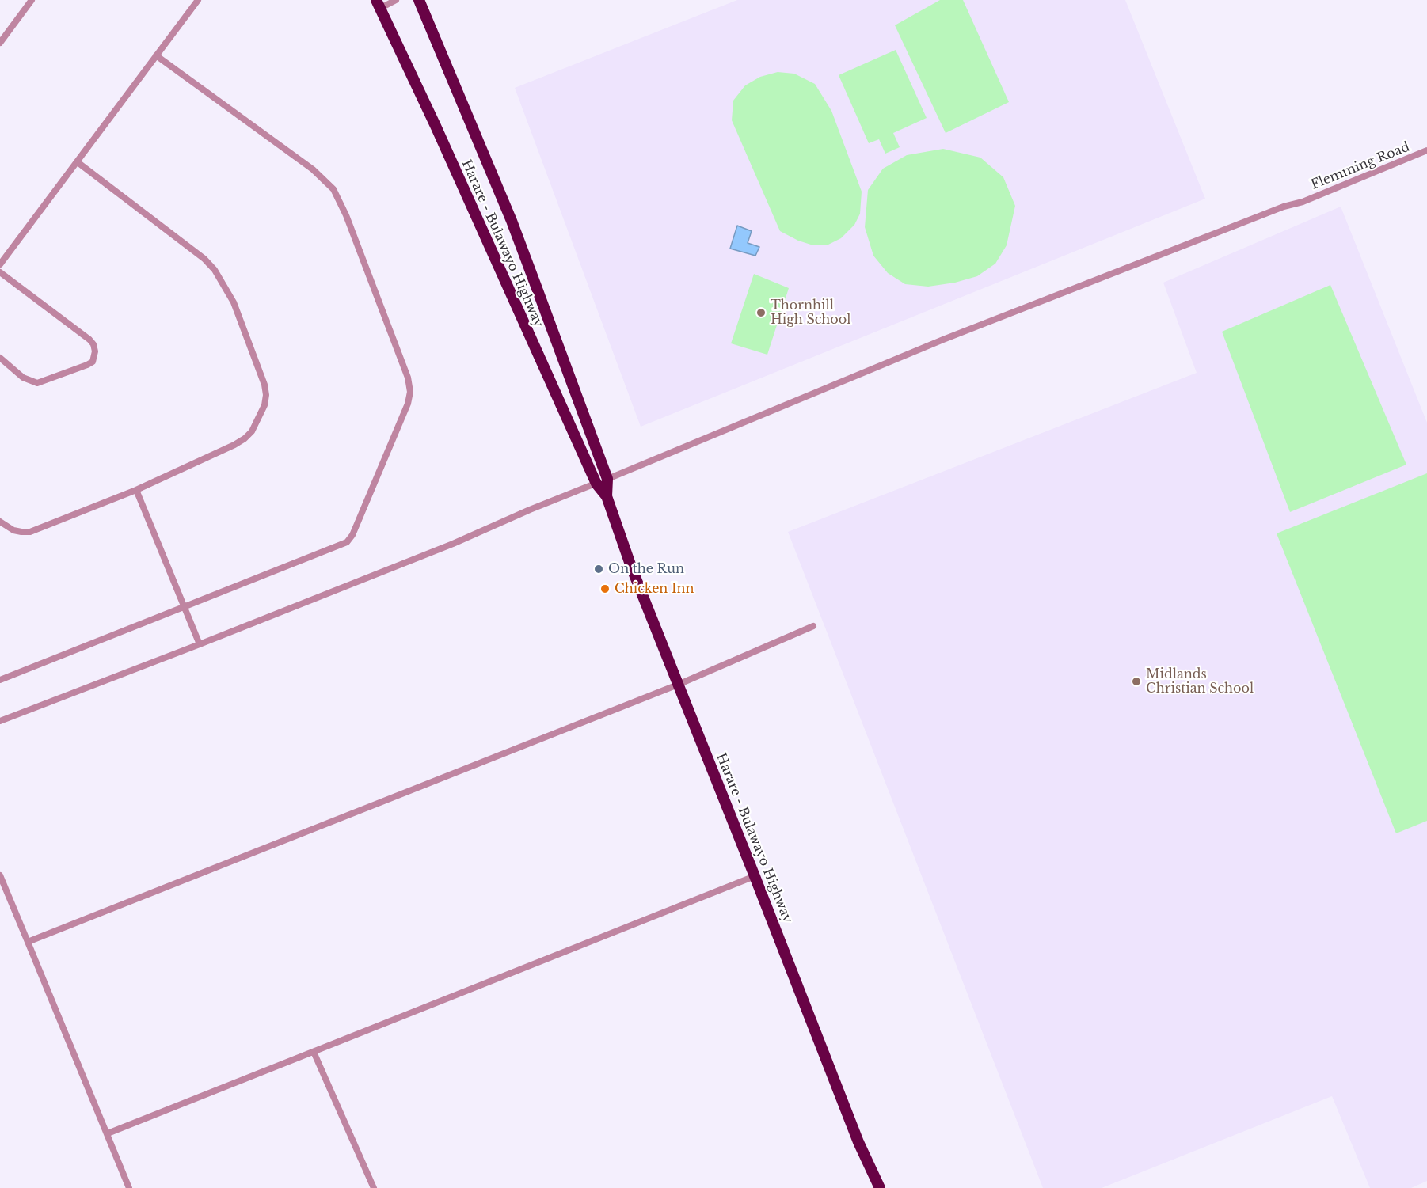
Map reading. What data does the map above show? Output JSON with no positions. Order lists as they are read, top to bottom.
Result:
{
  "streets": {
    "highway": ["Harare - Bulawayo Highway"],
    "street": ["Flemming Road"]
  },
  "crossings": [
    ["Flemming Road", "Harare - Bulawayo Highway"]
  ],
  "places": [
    "Thornhill High School",
    "On the Run",
    "Chicken Inn",
    "Midlands Christian School"
  ]
}
